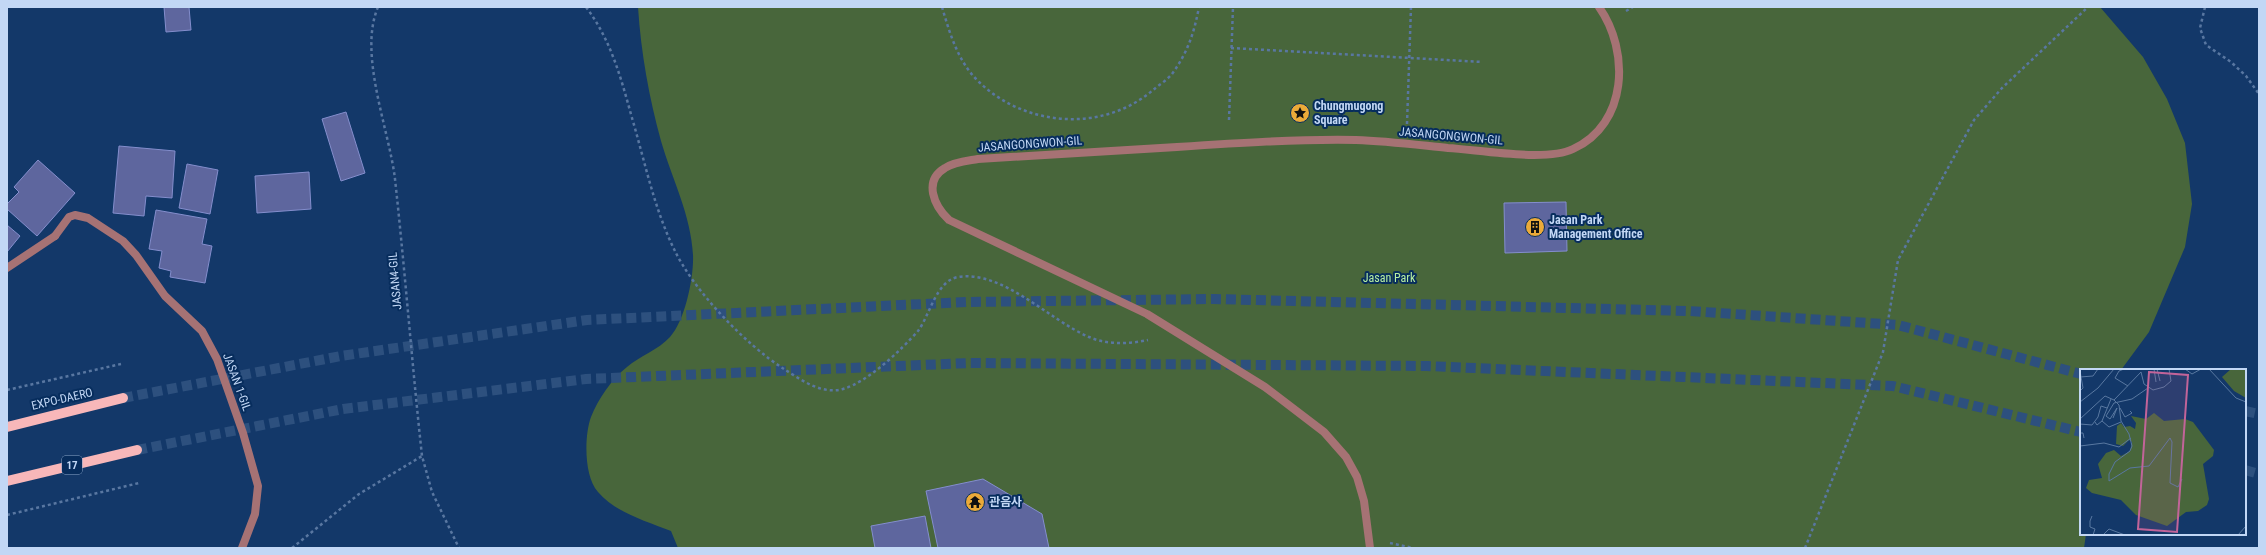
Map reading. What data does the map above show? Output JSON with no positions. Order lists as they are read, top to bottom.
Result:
{
  "streets": {
    "main road": ["EXPO-DAERO", "17"],
    "street": ["JASANGONGWON-GIL", "JASAN 1-GIL"],
    "path": ["JASAN4-GIL"]
  },
  "parks": ["Jasan Park"],
  "places": {
    "place": ["Chungmugong Square"],
    "building": ["Jasan Park Management Office"],
    "temple": ["관음사"]
  }
}
